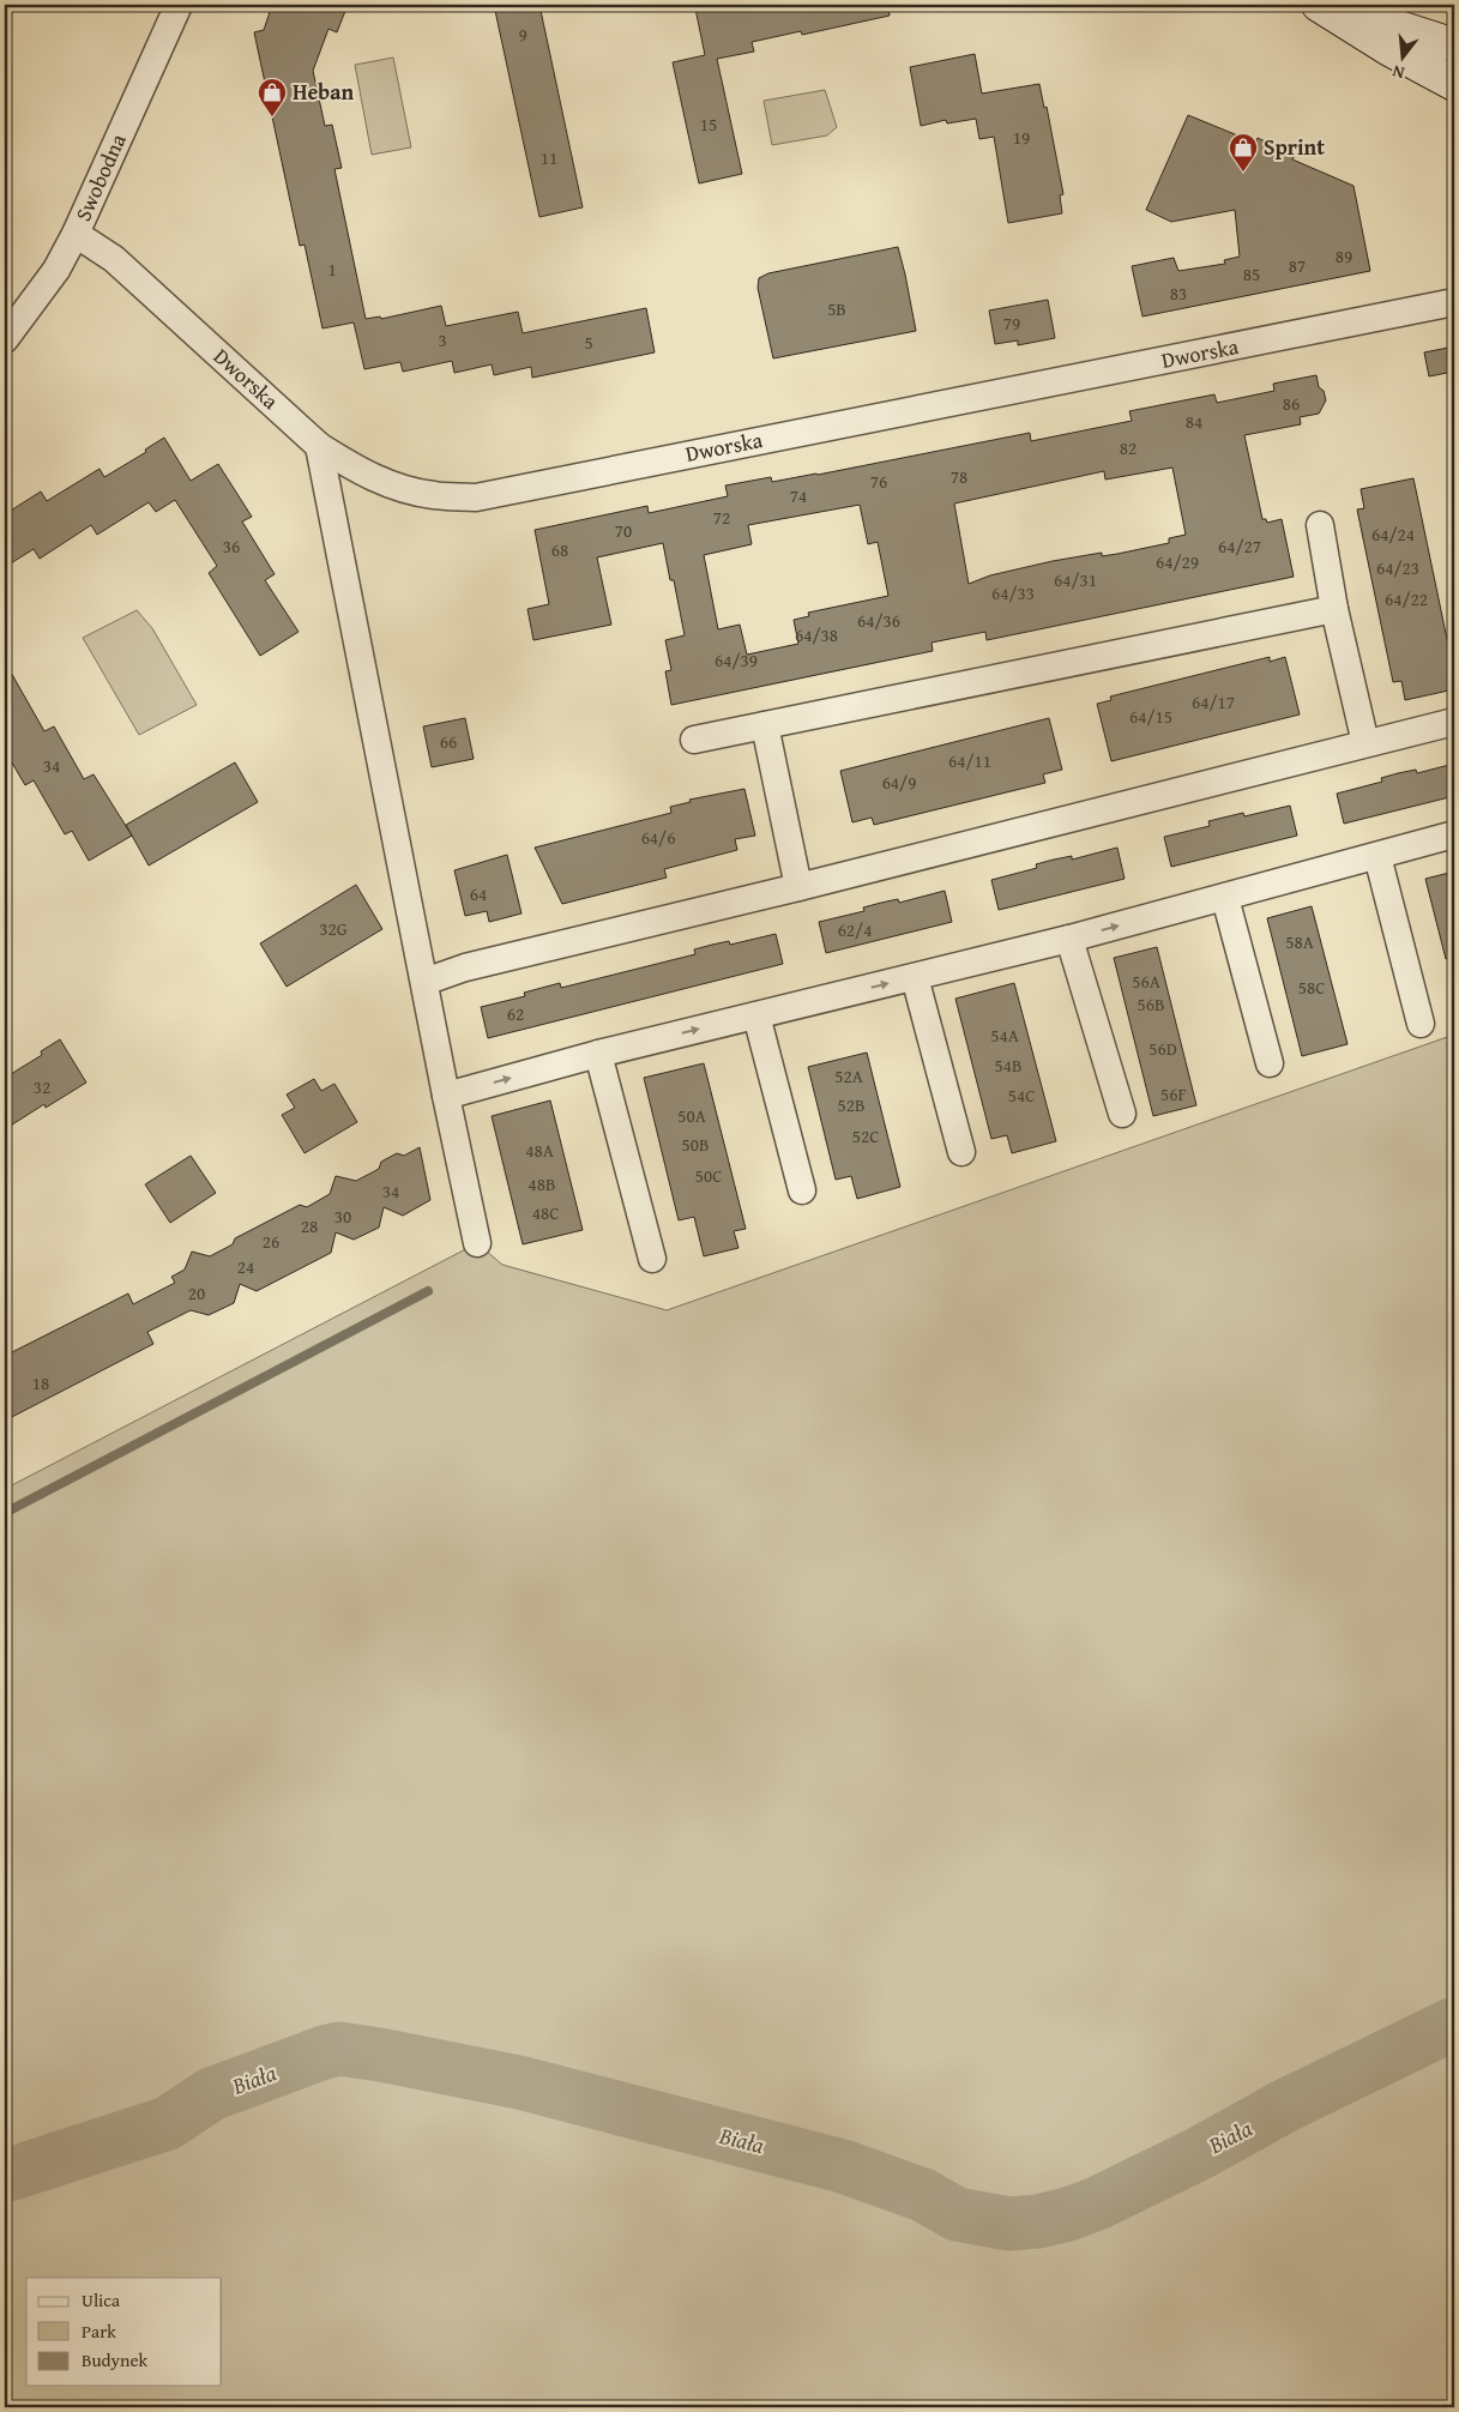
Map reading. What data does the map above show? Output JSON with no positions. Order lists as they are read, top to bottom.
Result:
{
  "streets": {
    "street": ["Swobodna", "Dworska"]
  },
  "crossings": [
    ["Swobodna", "Dworska"]
  ],
  "water": ["Biała"],
  "places": {
    "shop": ["Heban", "Sprint"]
  },
  "house_numbers": [
    "9",
    "15",
    "19",
    "11",
    "89",
    "87",
    "1",
    "85",
    "83",
    "5B",
    "79",
    "3",
    "5",
    "86",
    "84",
    "82",
    "78",
    "76",
    "74",
    "72",
    "70",
    "64/24",
    "36",
    "64/27",
    "68",
    "64/29",
    "64/23",
    "64/31",
    "64/33",
    "64/22",
    "64/36",
    "64/38",
    "64/39",
    "64/17",
    "64/15",
    "66",
    "64/11",
    "34",
    "64/9",
    "64/6",
    "64",
    "32G",
    "62/4",
    "58A",
    "56A",
    "58C",
    "56B",
    "62",
    "54A",
    "56D",
    "54B",
    "52A",
    "32",
    "56F",
    "54C",
    "52B",
    "50A",
    "52C",
    "50B",
    "48A",
    "50C",
    "48B",
    "34",
    "48C",
    "30",
    "28",
    "26",
    "24",
    "20",
    "18"
  ],
  "legend": ["Ulica", "Park", "Budynek"],
  "north": "bottom"
}
